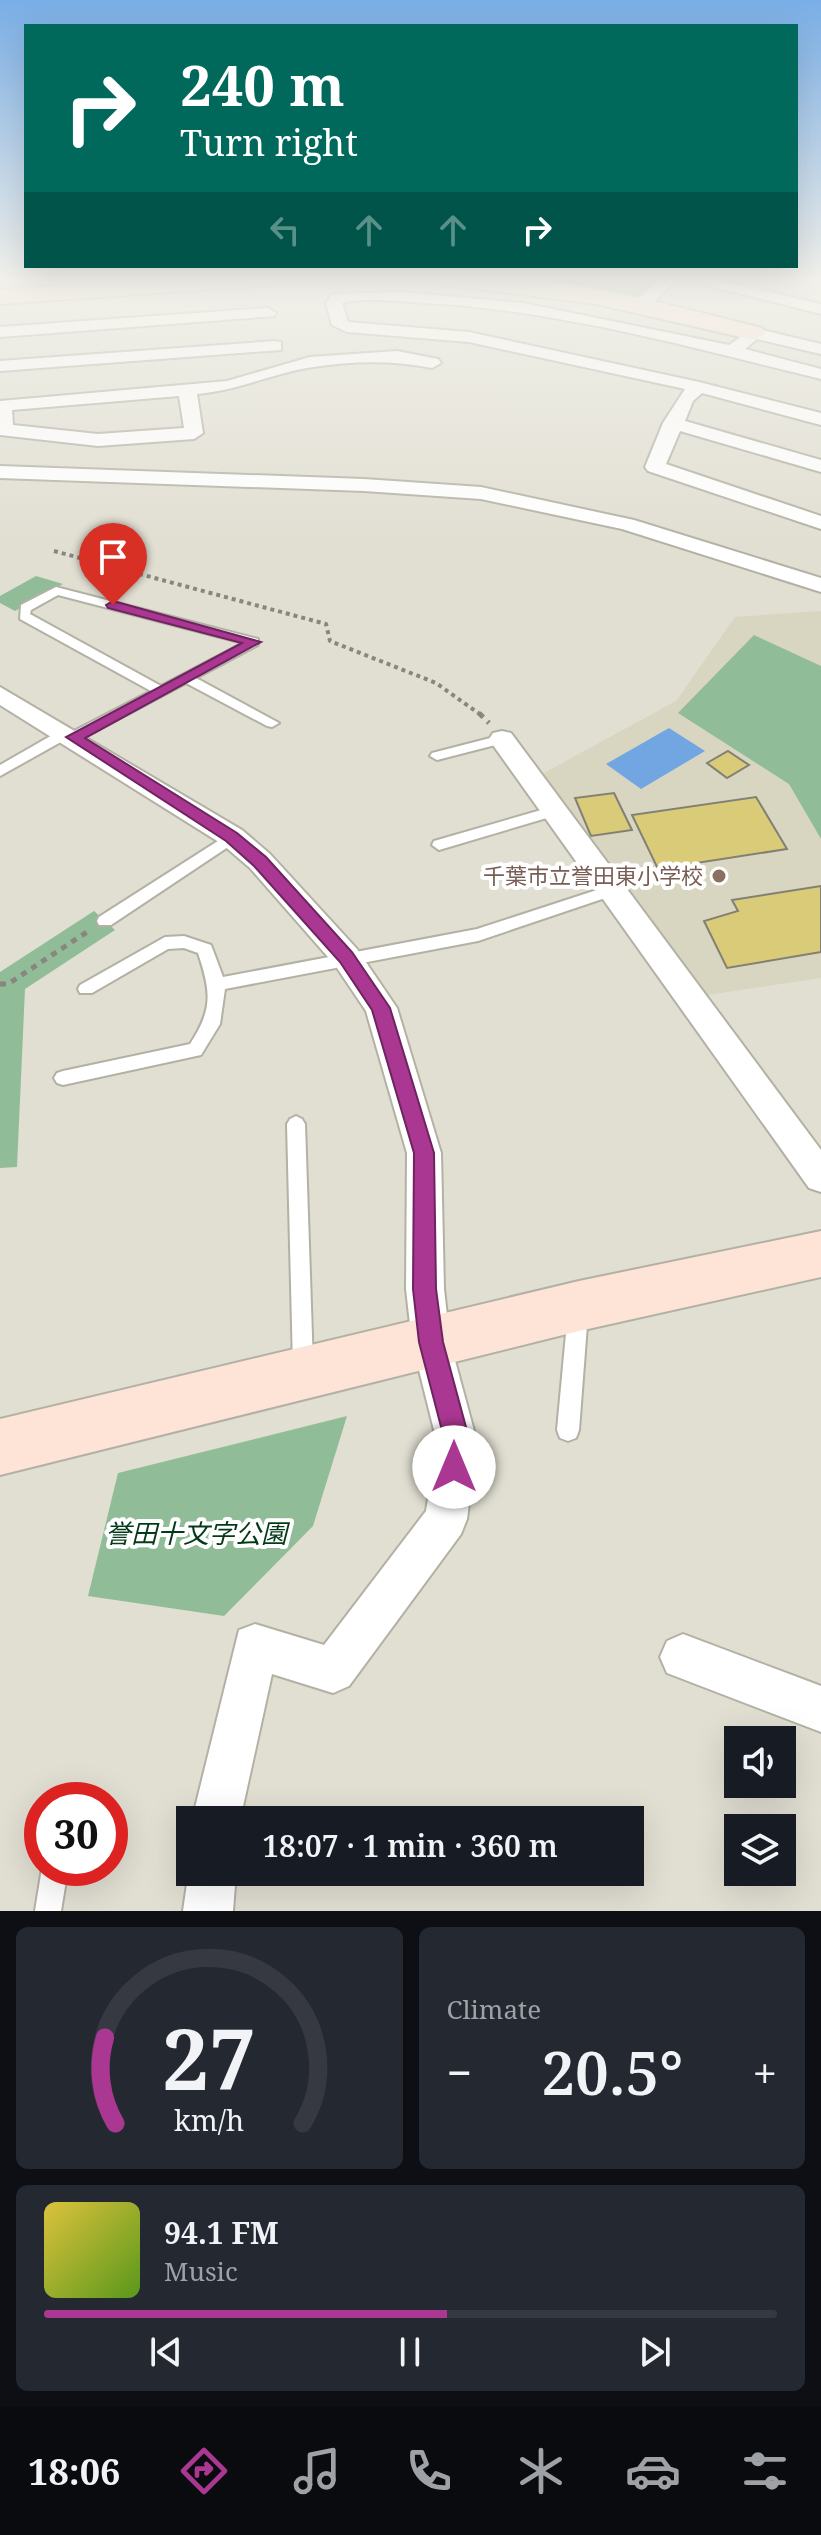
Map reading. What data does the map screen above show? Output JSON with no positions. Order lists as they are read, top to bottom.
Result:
{
  "parks": ["誉田十文字公園"],
  "places": ["千葉市立誉田東小学校"],
  "page": {
    "turn": ["240 m", "Turn right"],
    "limit": "30",
    "trip": "18:07 · 1 min · 360 m",
    "tile": "Climate",
    "heat": ["−", "20.5°", "+"],
    "song": ["94.1 FM", "Music"],
    "tabs": "18:06",
    "gauge": ["27", "km/h"]
  }
}
